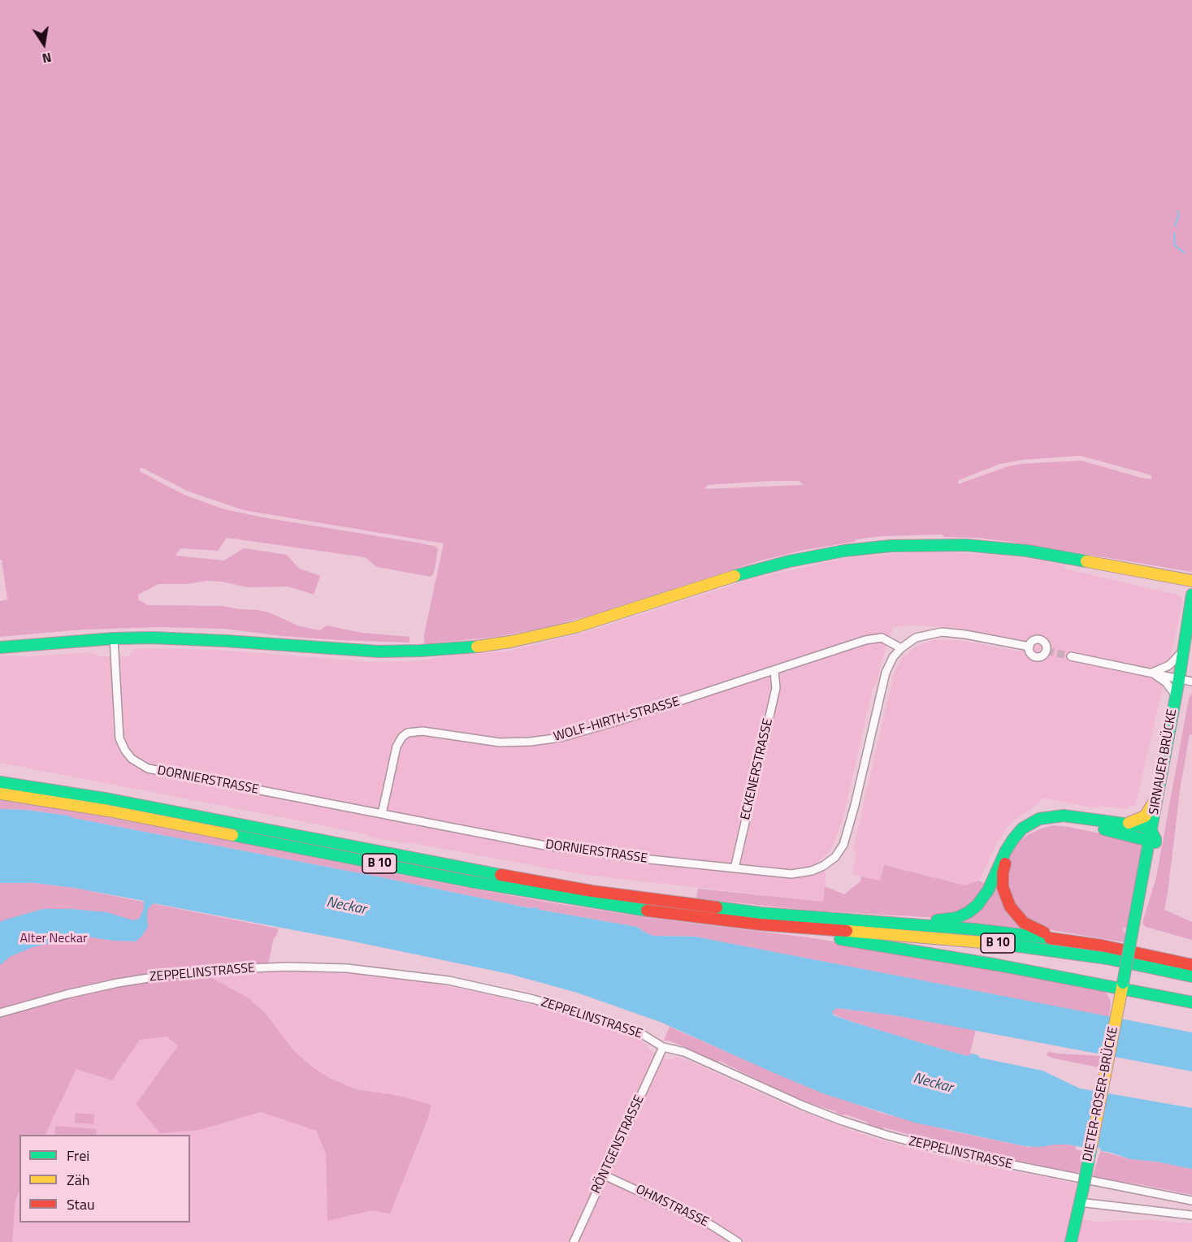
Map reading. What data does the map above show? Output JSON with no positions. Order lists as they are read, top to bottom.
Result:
{
  "streets": {
    "main road": ["SIRNAUER BRÜCKE", "B 10", "DIETER-ROSER-BRÜCKE"],
    "street": [
      "WOLF-HIRTH-STRASSE",
      "ECKENERSTRASSE",
      "DORNIERSTRASSE",
      "ZEPPELINSTRASSE",
      "RÖNTGENSTRASSE",
      "OHMSTRASSE"
    ]
  },
  "crossings": [
    ["WOLF-HIRTH-STRASSE", "ECKENERSTRASSE"],
    ["WOLF-HIRTH-STRASSE", "DORNIERSTRASSE"],
    ["SIRNAUER BRÜCKE", "DIETER-ROSER-BRÜCKE"],
    ["ECKENERSTRASSE", "DORNIERSTRASSE"],
    ["ZEPPELINSTRASSE", "RÖNTGENSTRASSE"],
    ["RÖNTGENSTRASSE", "OHMSTRASSE"]
  ],
  "water": ["Neckar"],
  "parks": ["Alter Neckar"],
  "legend": ["Frei", "Zäh", "Stau"],
  "north": "bottom"
}
